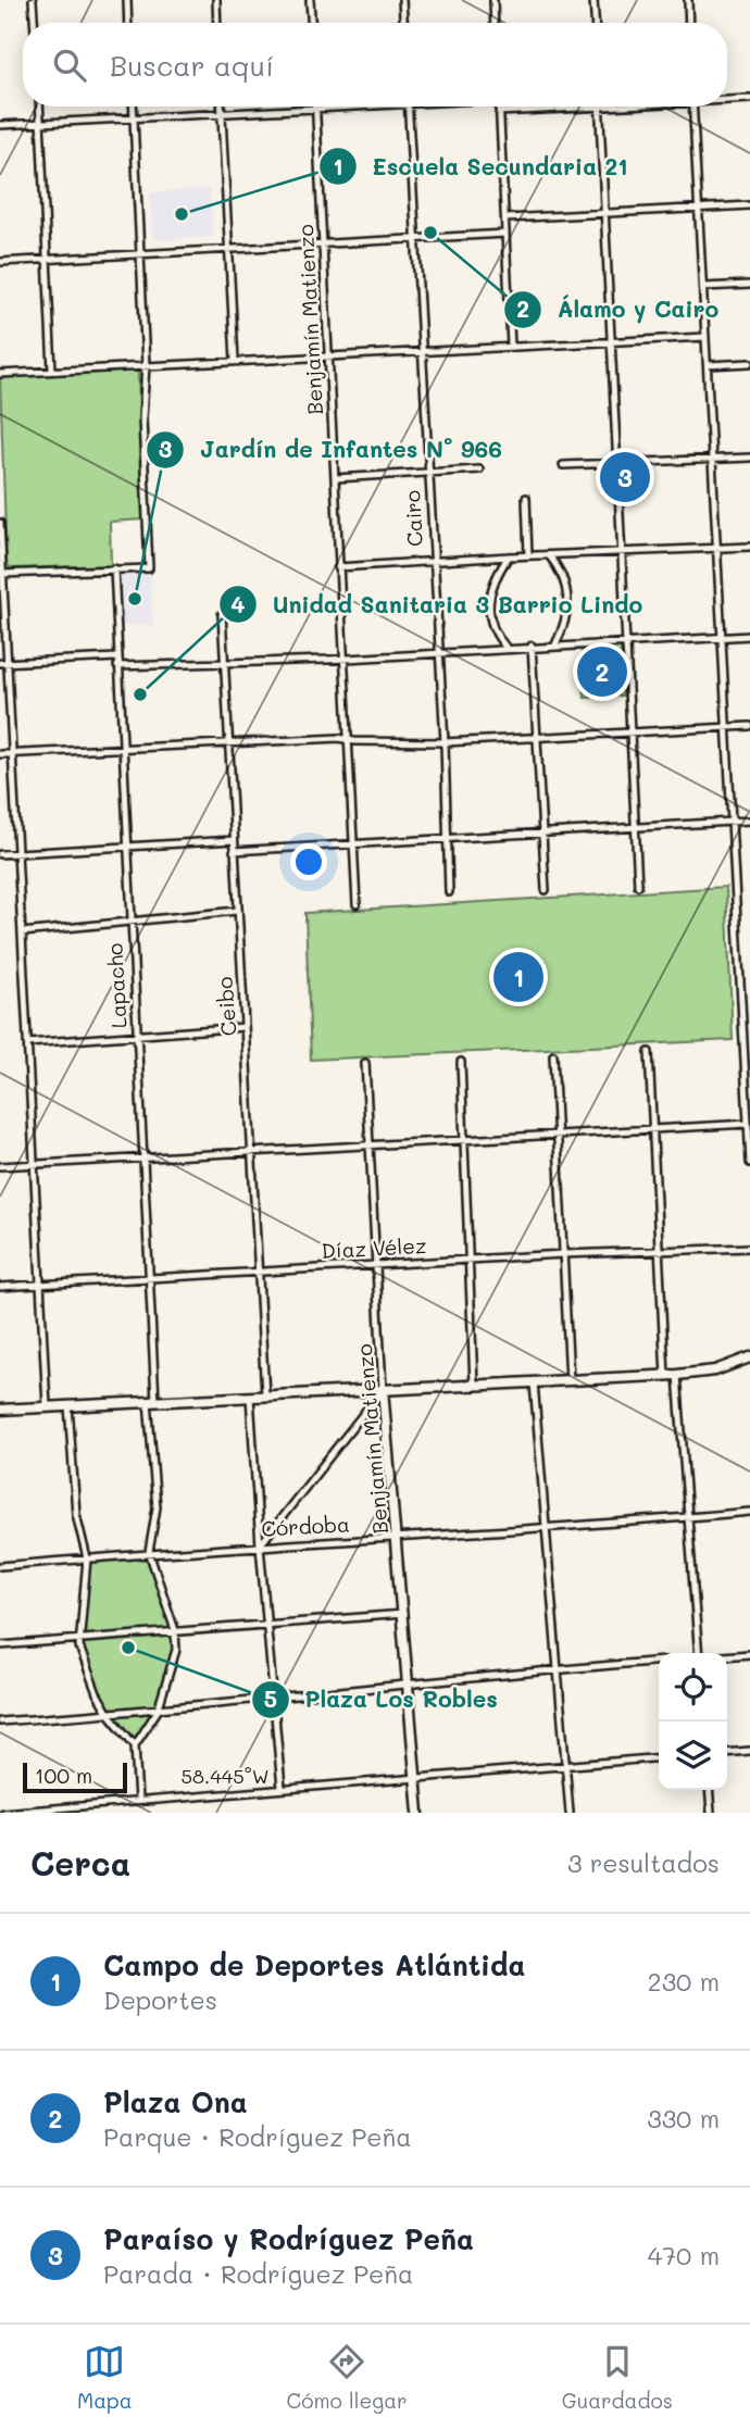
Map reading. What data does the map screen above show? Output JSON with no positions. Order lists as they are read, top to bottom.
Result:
{
  "streets": {
    "main road": ["Benjamín Matienzo"],
    "street": [
      "Cairo",
      "Lapacho",
      "Ceibo",
      "Díaz Vélez",
      "Córdoba"
    ]
  },
  "crossings": [
    ["Benjamín Matienzo", "Díaz Vélez"],
    ["Benjamín Matienzo", "Córdoba"],
    ["Lapacho", "Díaz Vélez"],
    ["Lapacho", "Córdoba"],
    ["Ceibo", "Díaz Vélez"]
  ],
  "places": [
    "Escuela Secundaria 21",
    "Álamo y Cairo",
    "Jardín de Infantes N° 966",
    "Unidad Sanitaria 3 Barrio Lindo",
    "Plaza Los Robles"
  ],
  "scale_bar": "100 m",
  "page": {
    "search": "Buscar aquí",
    "pins": ["3", "2", "1"],
    "scale": "100 m",
    "heading": ["Cerca", "3 resultados"],
    "list": [
      {
        "mark": "1",
        "name": "Campo de Deportes Atlántida",
        "note": "Deportes",
        "value": "230 m"
      },
      {
        "mark": "2",
        "name": "Plaza Ona",
        "note": "Parque · Rodríguez Peña",
        "value": "330 m"
      },
      {
        "mark": "3",
        "name": "Paraíso y Rodríguez Peña",
        "note": "Parada · Rodríguez Peña",
        "value": "470 m"
      }
    ],
    "nav": ["Mapa", "Cómo llegar", "Guardados"]
  },
  "coordinates": ["58.445°W"]
}
